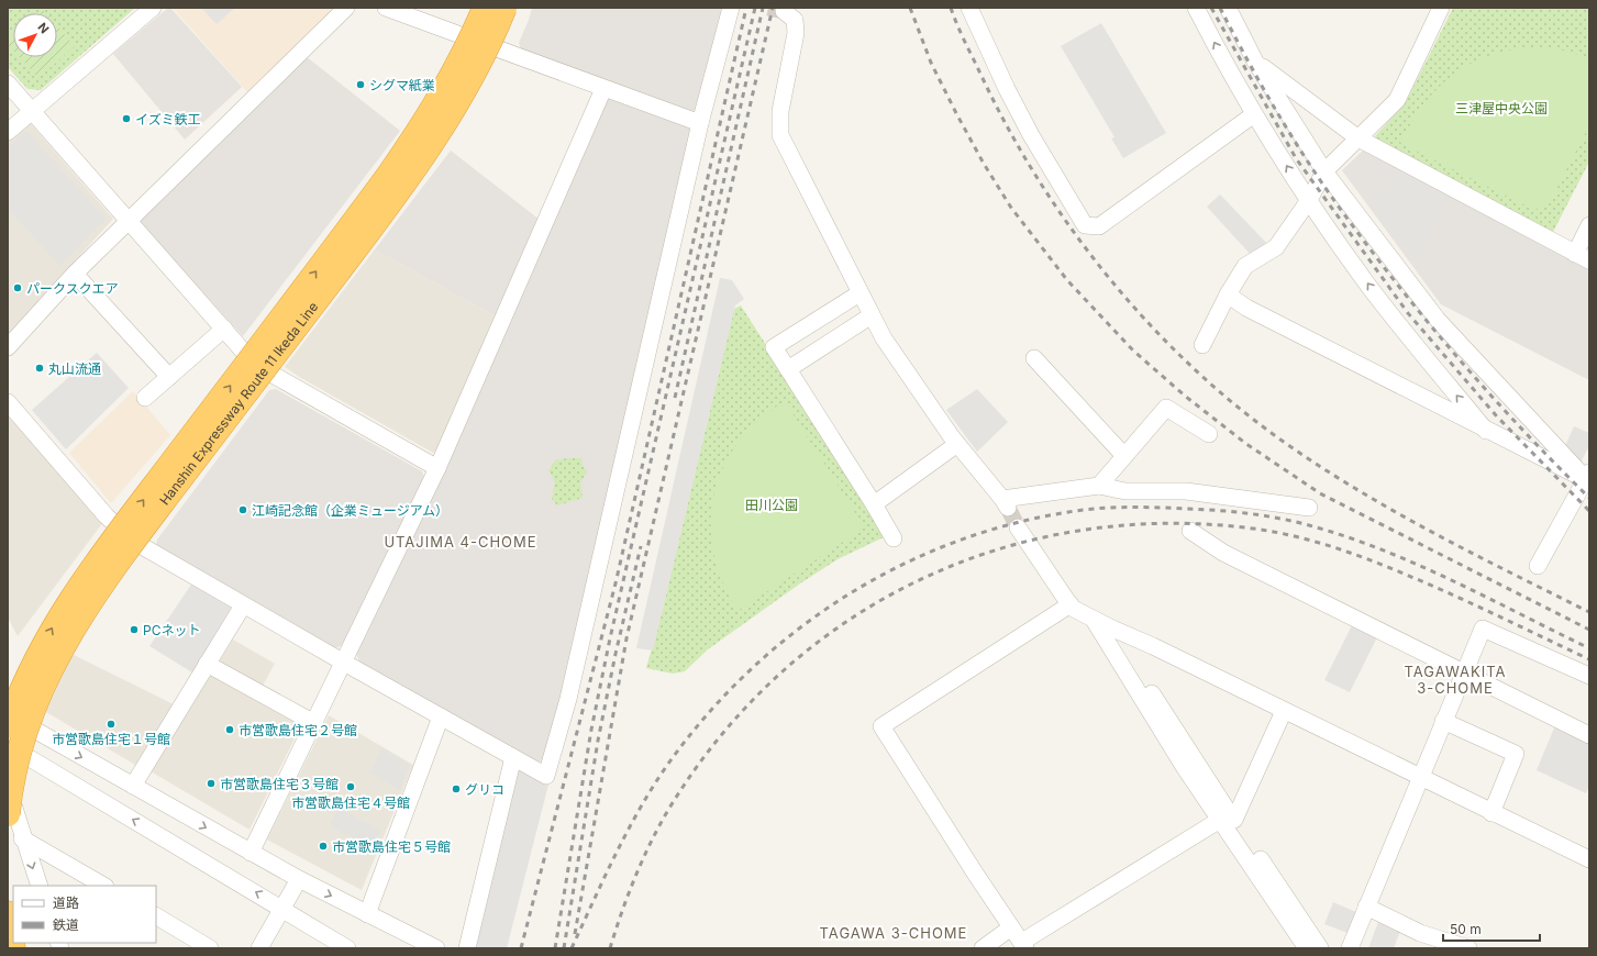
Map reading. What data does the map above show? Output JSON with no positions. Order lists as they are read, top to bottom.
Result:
{
  "streets": {
    "highway": ["Hanshin Expressway Route 11 Ikeda Line"]
  },
  "districts": ["UTAJIMA 4-CHOME", "TAGAWAKITA 3-CHOME", "TAGAWA 3-CHOME"],
  "parks": ["三津屋中央公園", "田川公園"],
  "places": [
    "シグマ紙業",
    "イズミ鉄工",
    "パークスクエア",
    "丸山流通",
    "江崎記念館（企業ミュージアム）",
    "PCネット",
    "市営歌島住宅１号館",
    "市営歌島住宅２号館",
    "市営歌島住宅３号館",
    "市営歌島住宅４号館",
    "グリコ",
    "市営歌島住宅５号館"
  ],
  "legend": ["道路", "鉄道"],
  "scale_bar": "50 m",
  "north": "top right"
}
